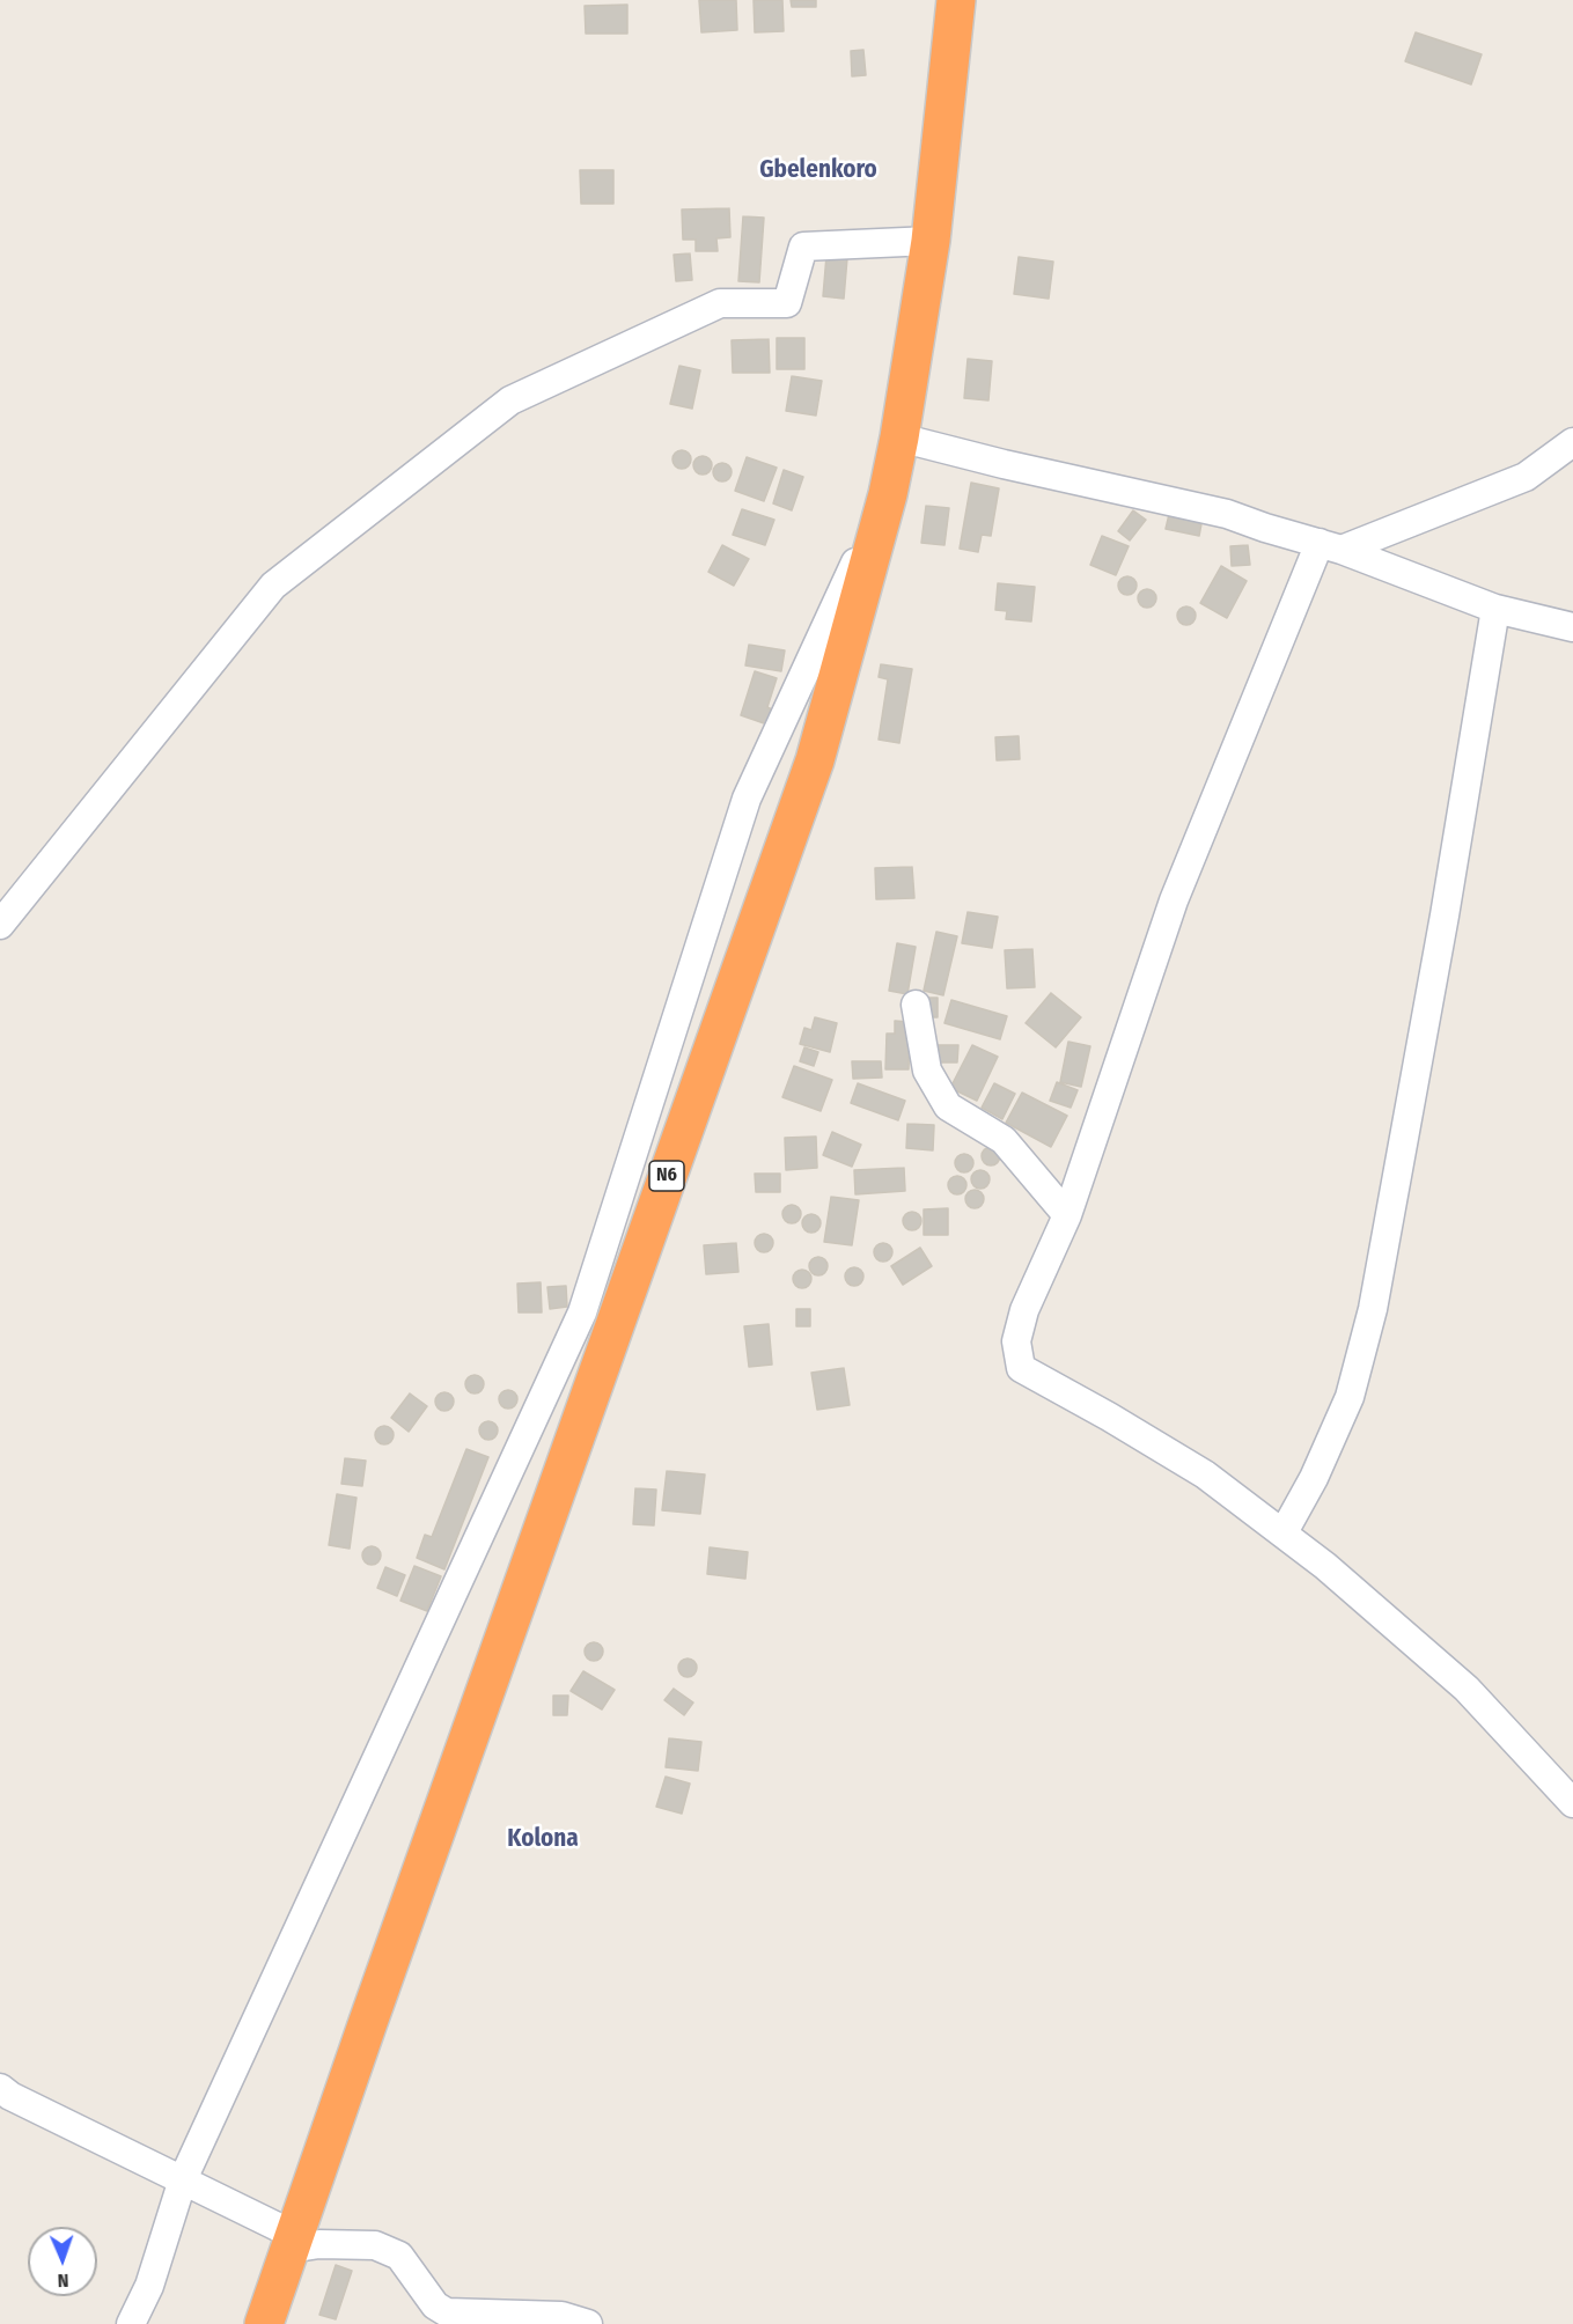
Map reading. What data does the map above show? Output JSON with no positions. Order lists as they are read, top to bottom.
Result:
{
  "streets": {
    "highway": ["N6"]
  },
  "districts": ["Gbelenkoro", "Kolona"],
  "north": "bottom"
}
